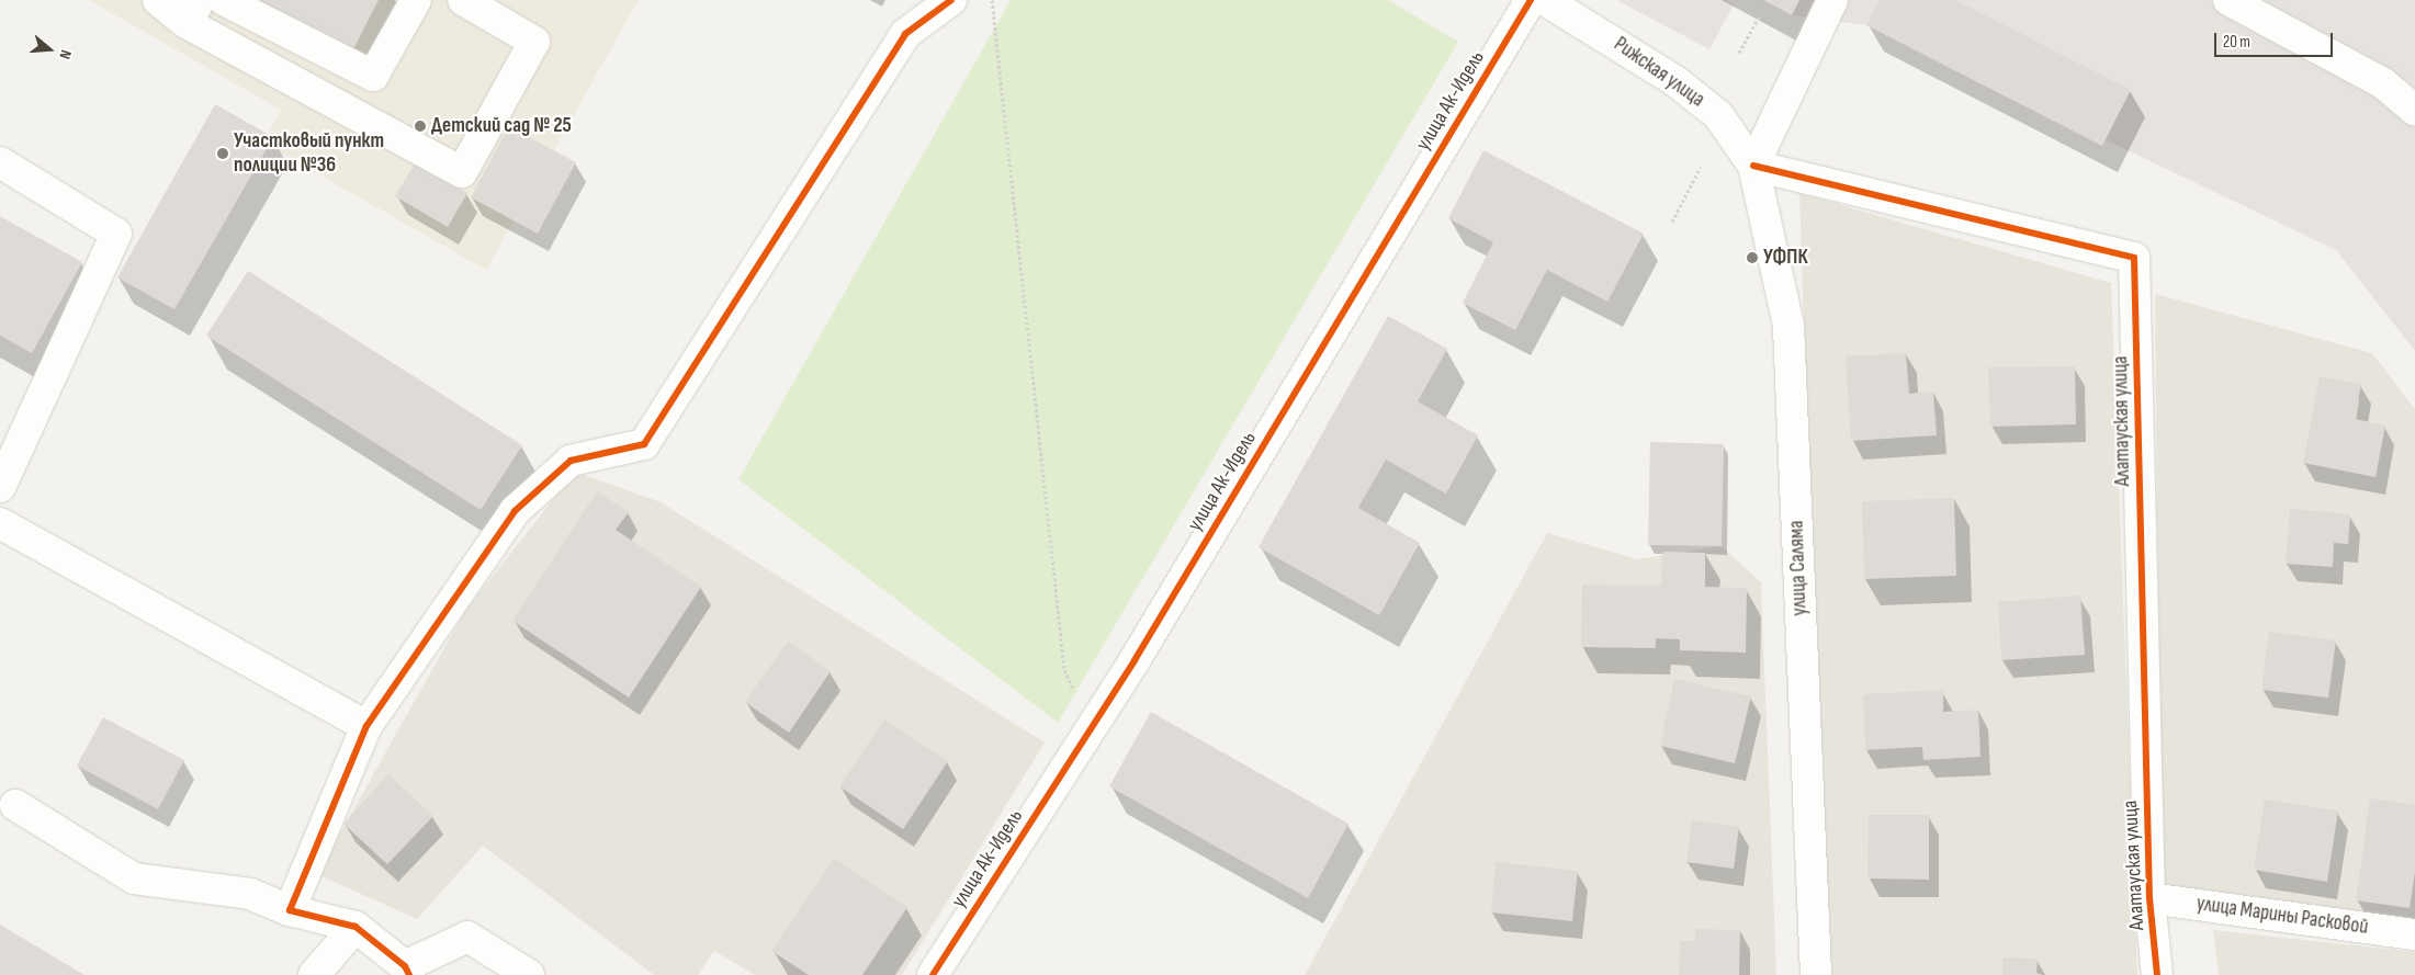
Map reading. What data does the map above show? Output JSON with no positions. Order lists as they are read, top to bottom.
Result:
{
  "streets": {
    "street": [
      "Рижская улица",
      "улица Ак-Идель",
      "Алатауская улица",
      "улица Саляма",
      "улица Марины Расковой"
    ]
  },
  "crossings": [
    ["Рижская улица", "Алатауская улица"],
    ["Рижская улица", "улица Саляма"],
    ["Алатауская улица", "улица Саляма"],
    ["Алатауская улица", "улица Марины Расковой"]
  ],
  "places": ["Детский сад № 25", "Участковый пункт полиции №36", "УФПК"],
  "scale_bar": "20 m",
  "north": "right"
}
